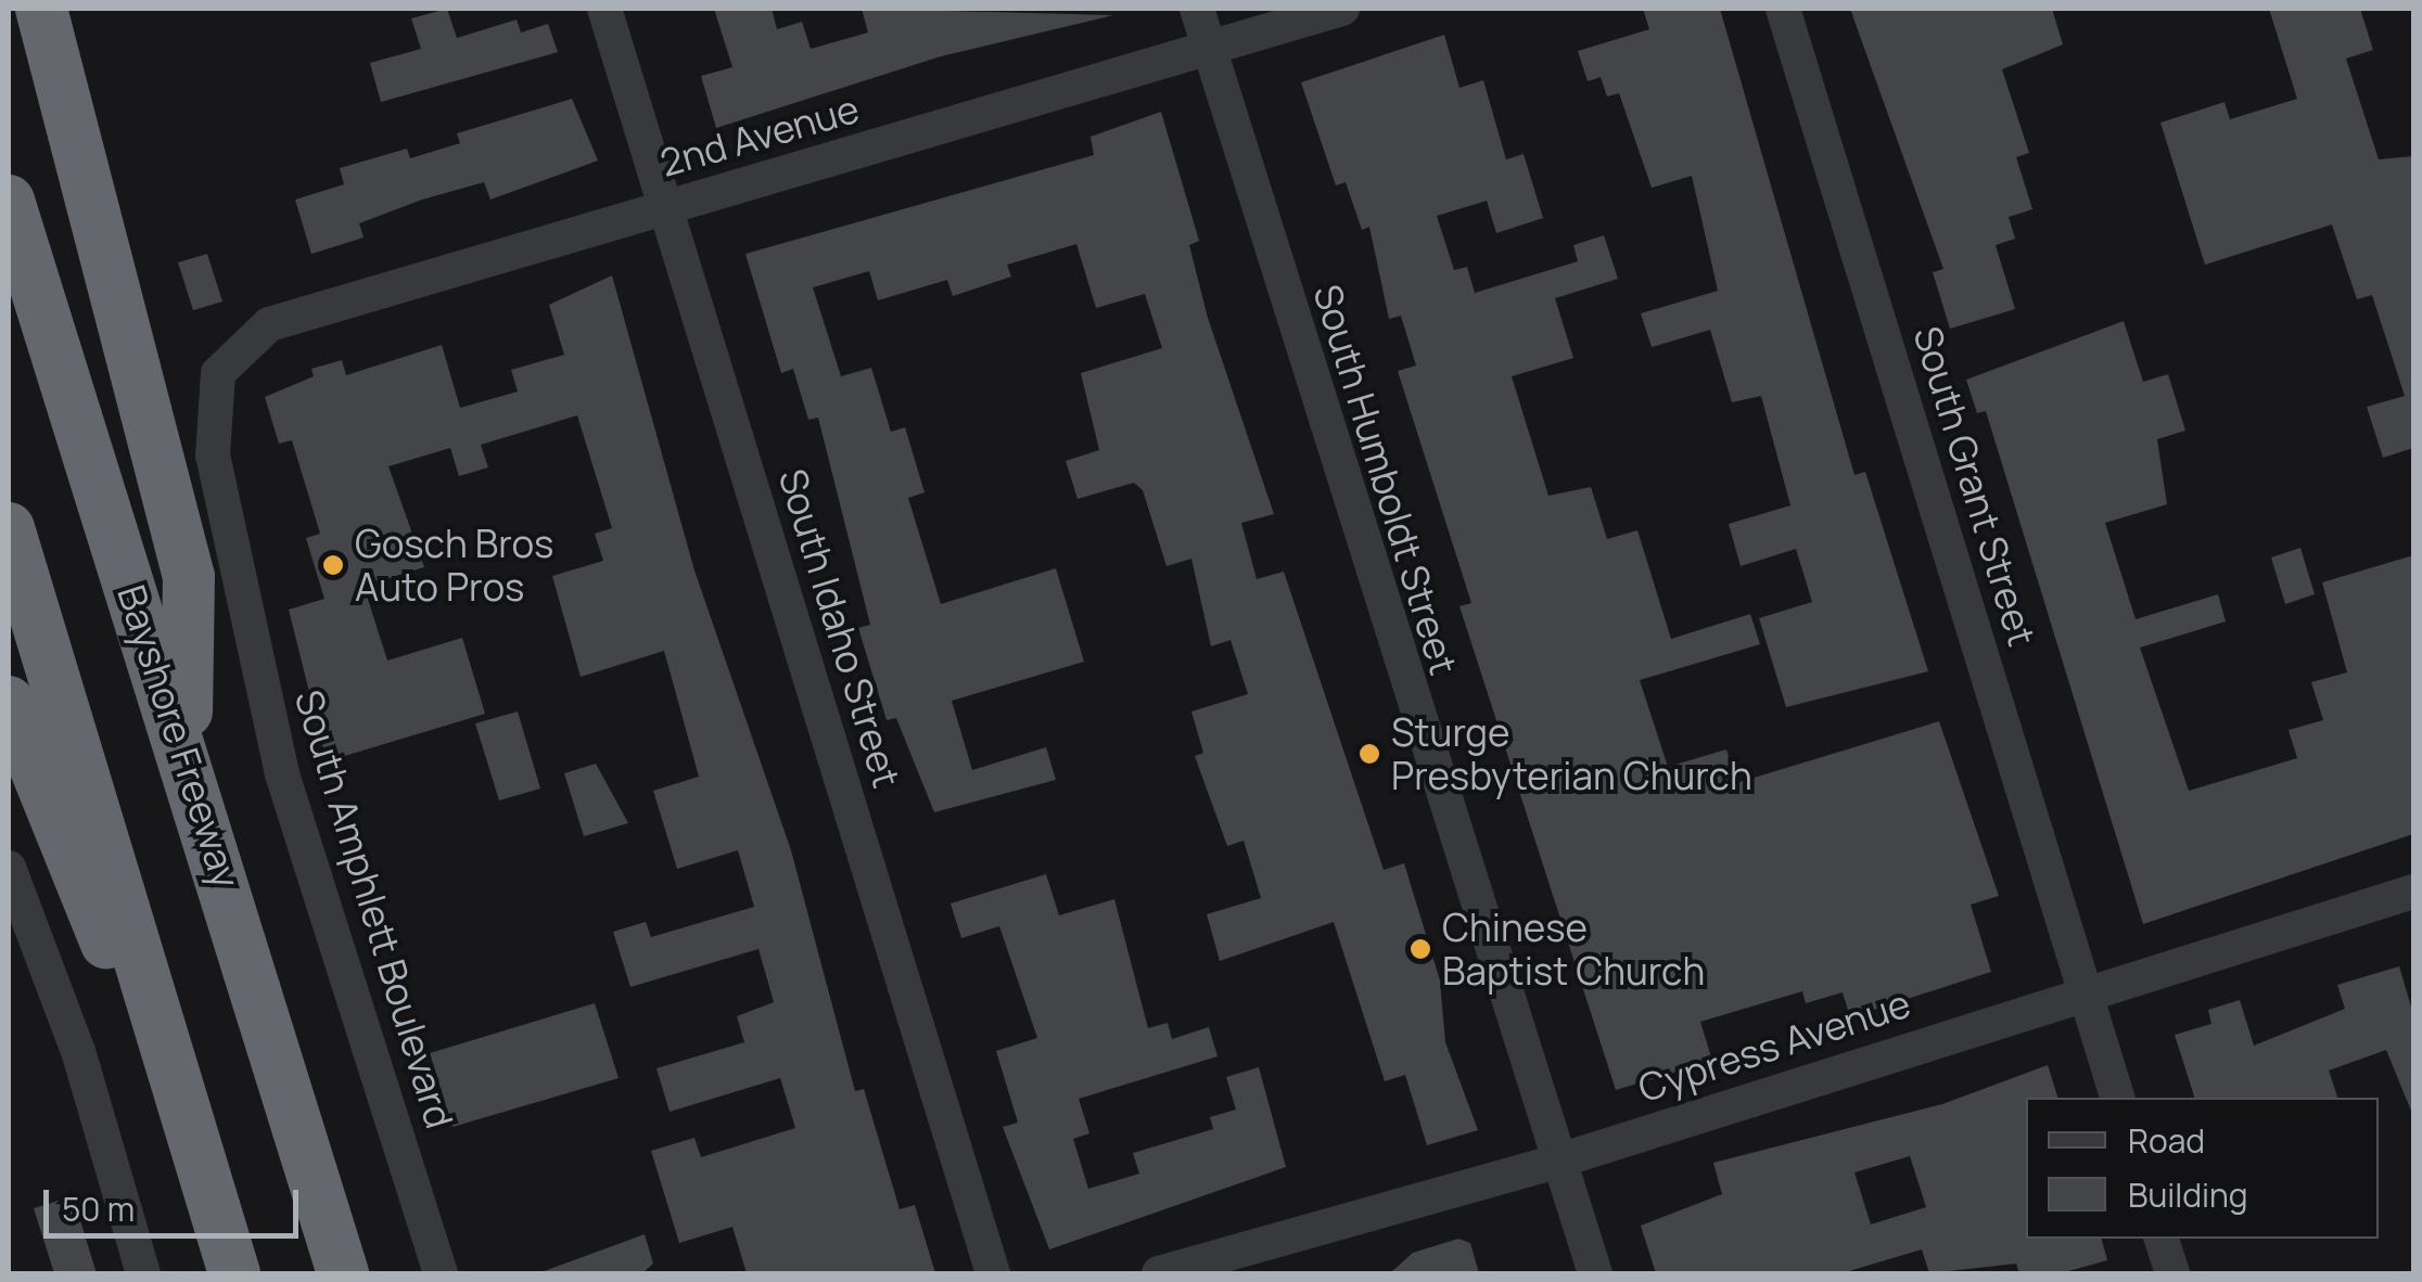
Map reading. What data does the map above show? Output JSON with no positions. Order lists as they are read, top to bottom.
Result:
{
  "streets": {
    "highway": ["Bayshore Freeway"],
    "street": [
      "2nd Avenue",
      "South Humboldt Street",
      "South Grant Street",
      "South Idaho Street",
      "South Amphlett Boulevard",
      "Cypress Avenue"
    ]
  },
  "crossings": [
    ["2nd Avenue", "South Humboldt Street"],
    ["2nd Avenue", "South Idaho Street"],
    ["2nd Avenue", "South Amphlett Boulevard"],
    ["South Humboldt Street", "Cypress Avenue"],
    ["South Grant Street", "Cypress Avenue"]
  ],
  "places": ["Gosch Bros Auto Pros", "Sturge Presbyterian Church", "Chinese Baptist Church"],
  "legend": ["Road", "Building"],
  "scale_bar": "50 m"
}
